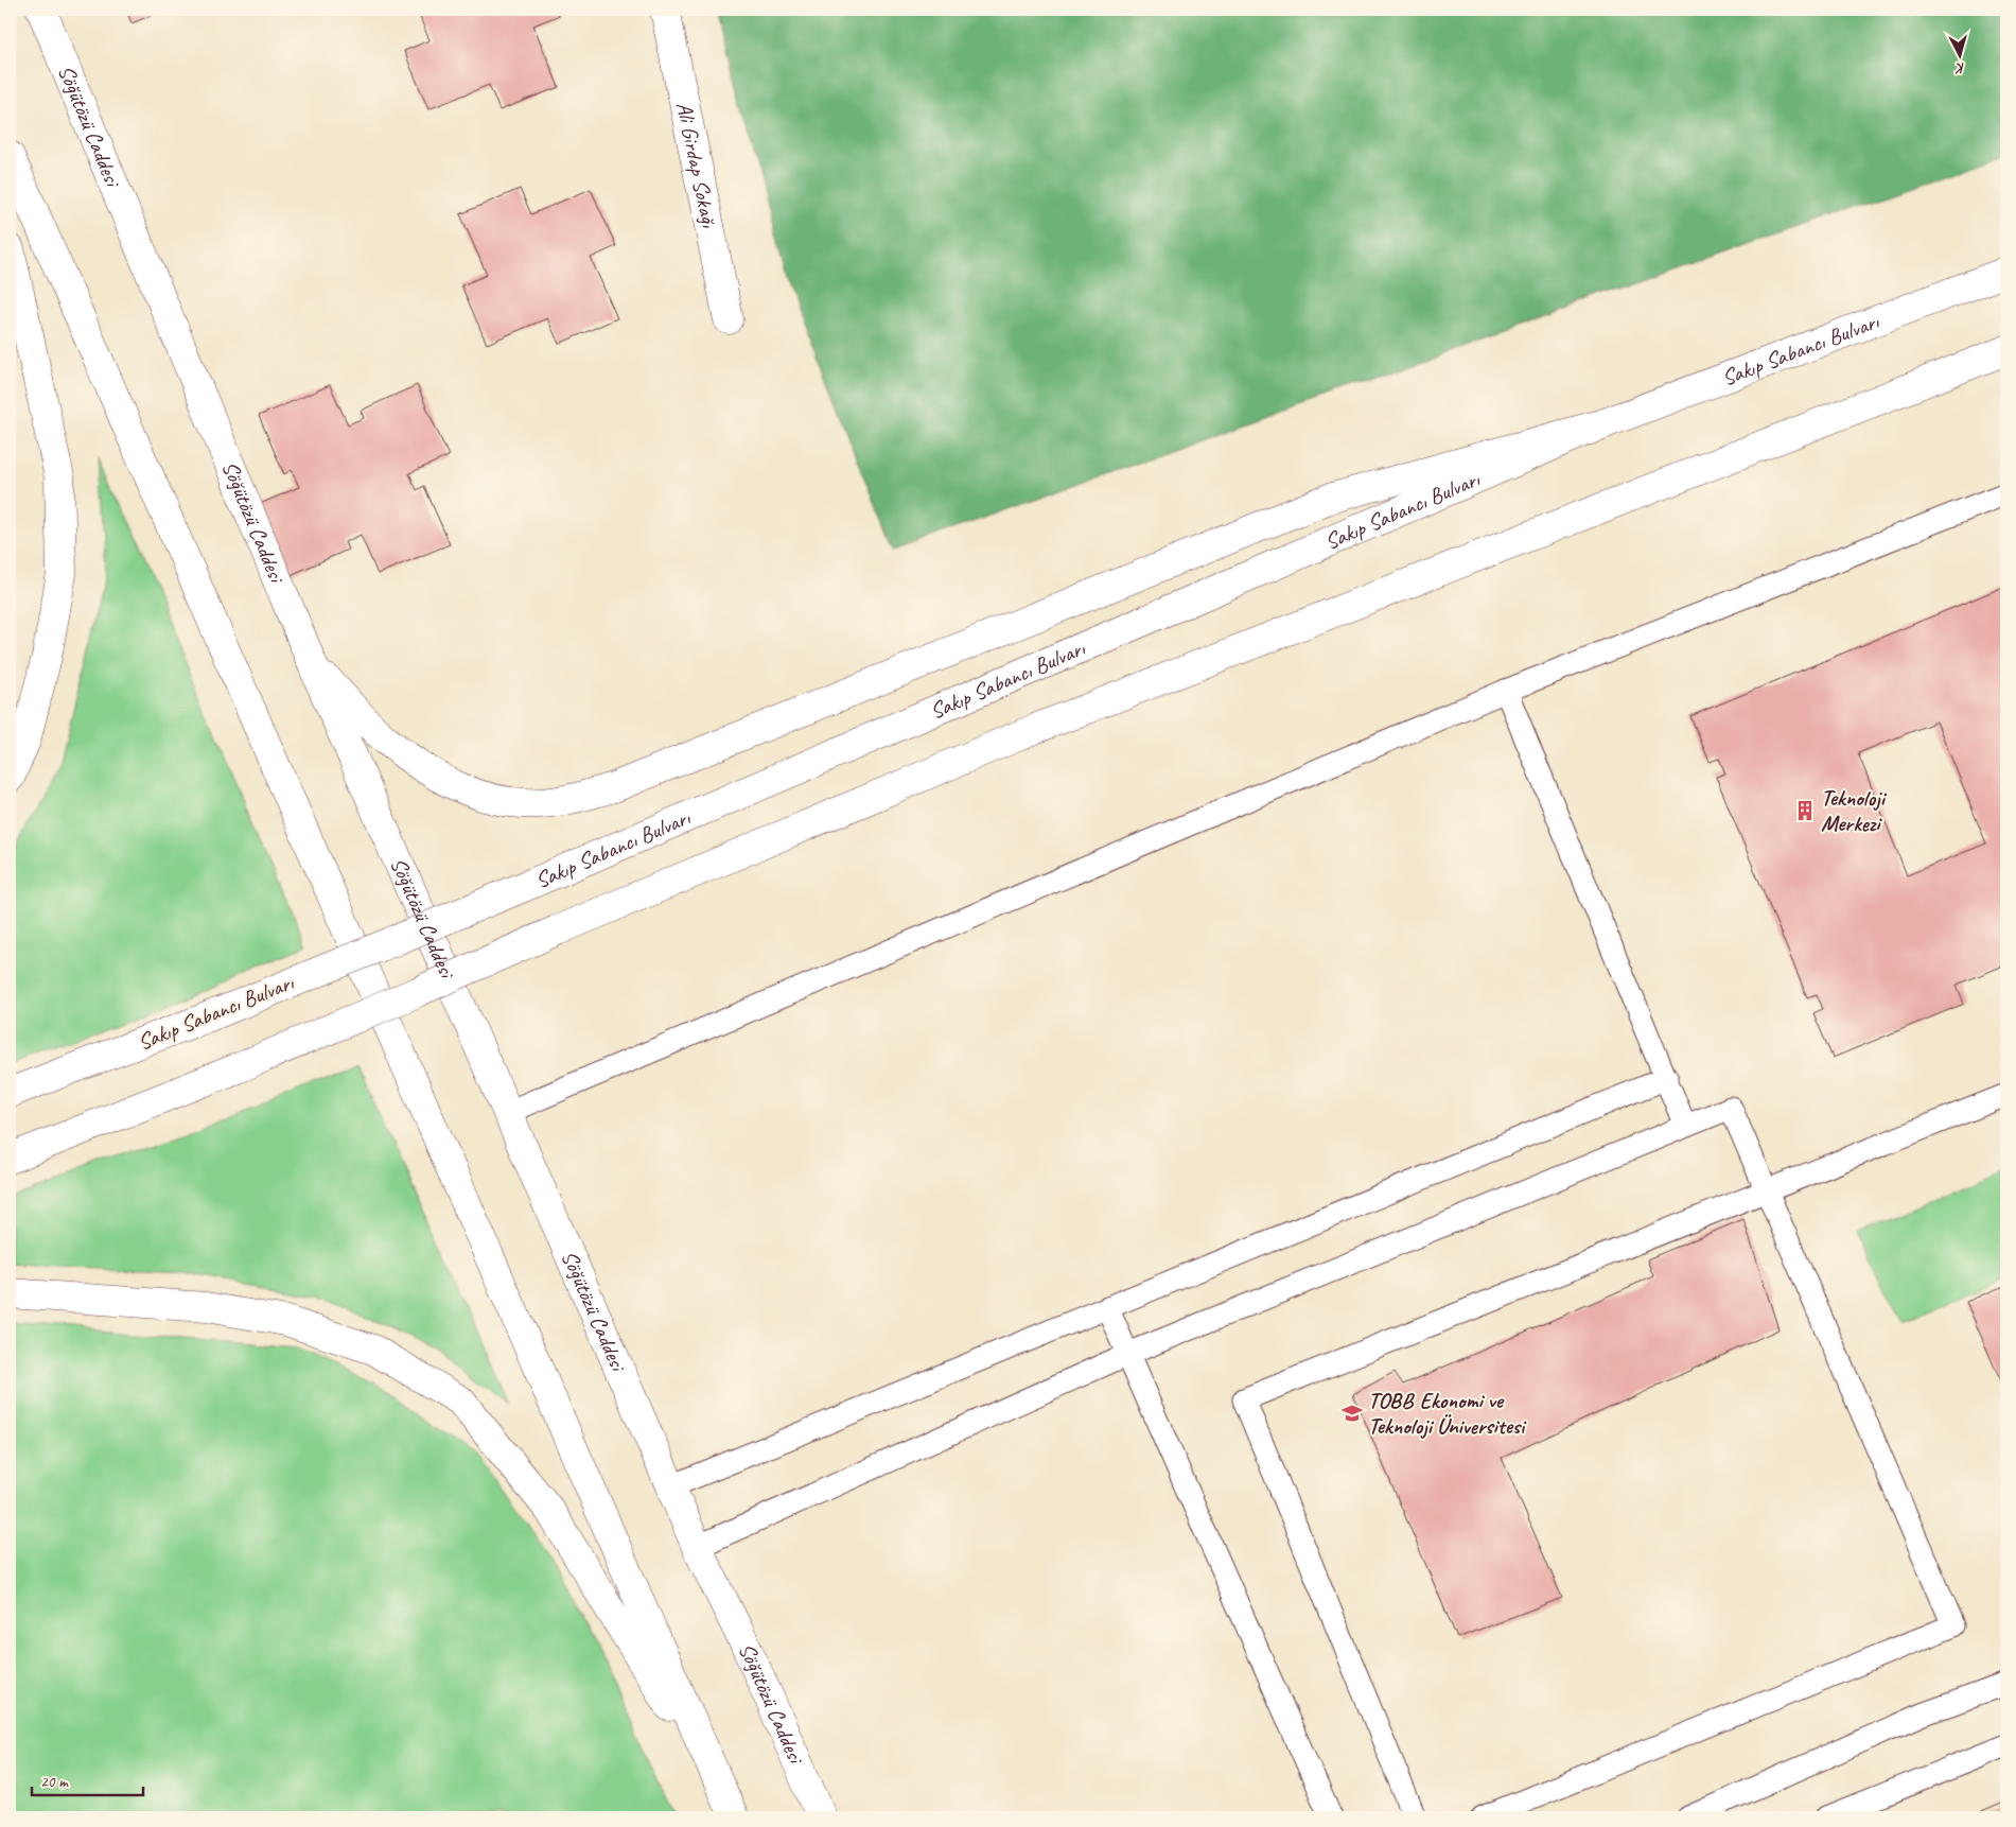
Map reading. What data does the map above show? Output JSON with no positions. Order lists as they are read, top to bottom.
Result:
{
  "streets": {
    "main road": ["Söğütözü Caddesi", "Ali Girdap Sokağı", "Sakıp Sabancı Bulvarı"]
  },
  "places": {
    "building": ["Teknoloji Merkezi"],
    "school or university": ["TOBB Ekonomi ve Teknoloji Üniversitesi"]
  },
  "scale_bar": "20 m",
  "north": "bottom"
}
